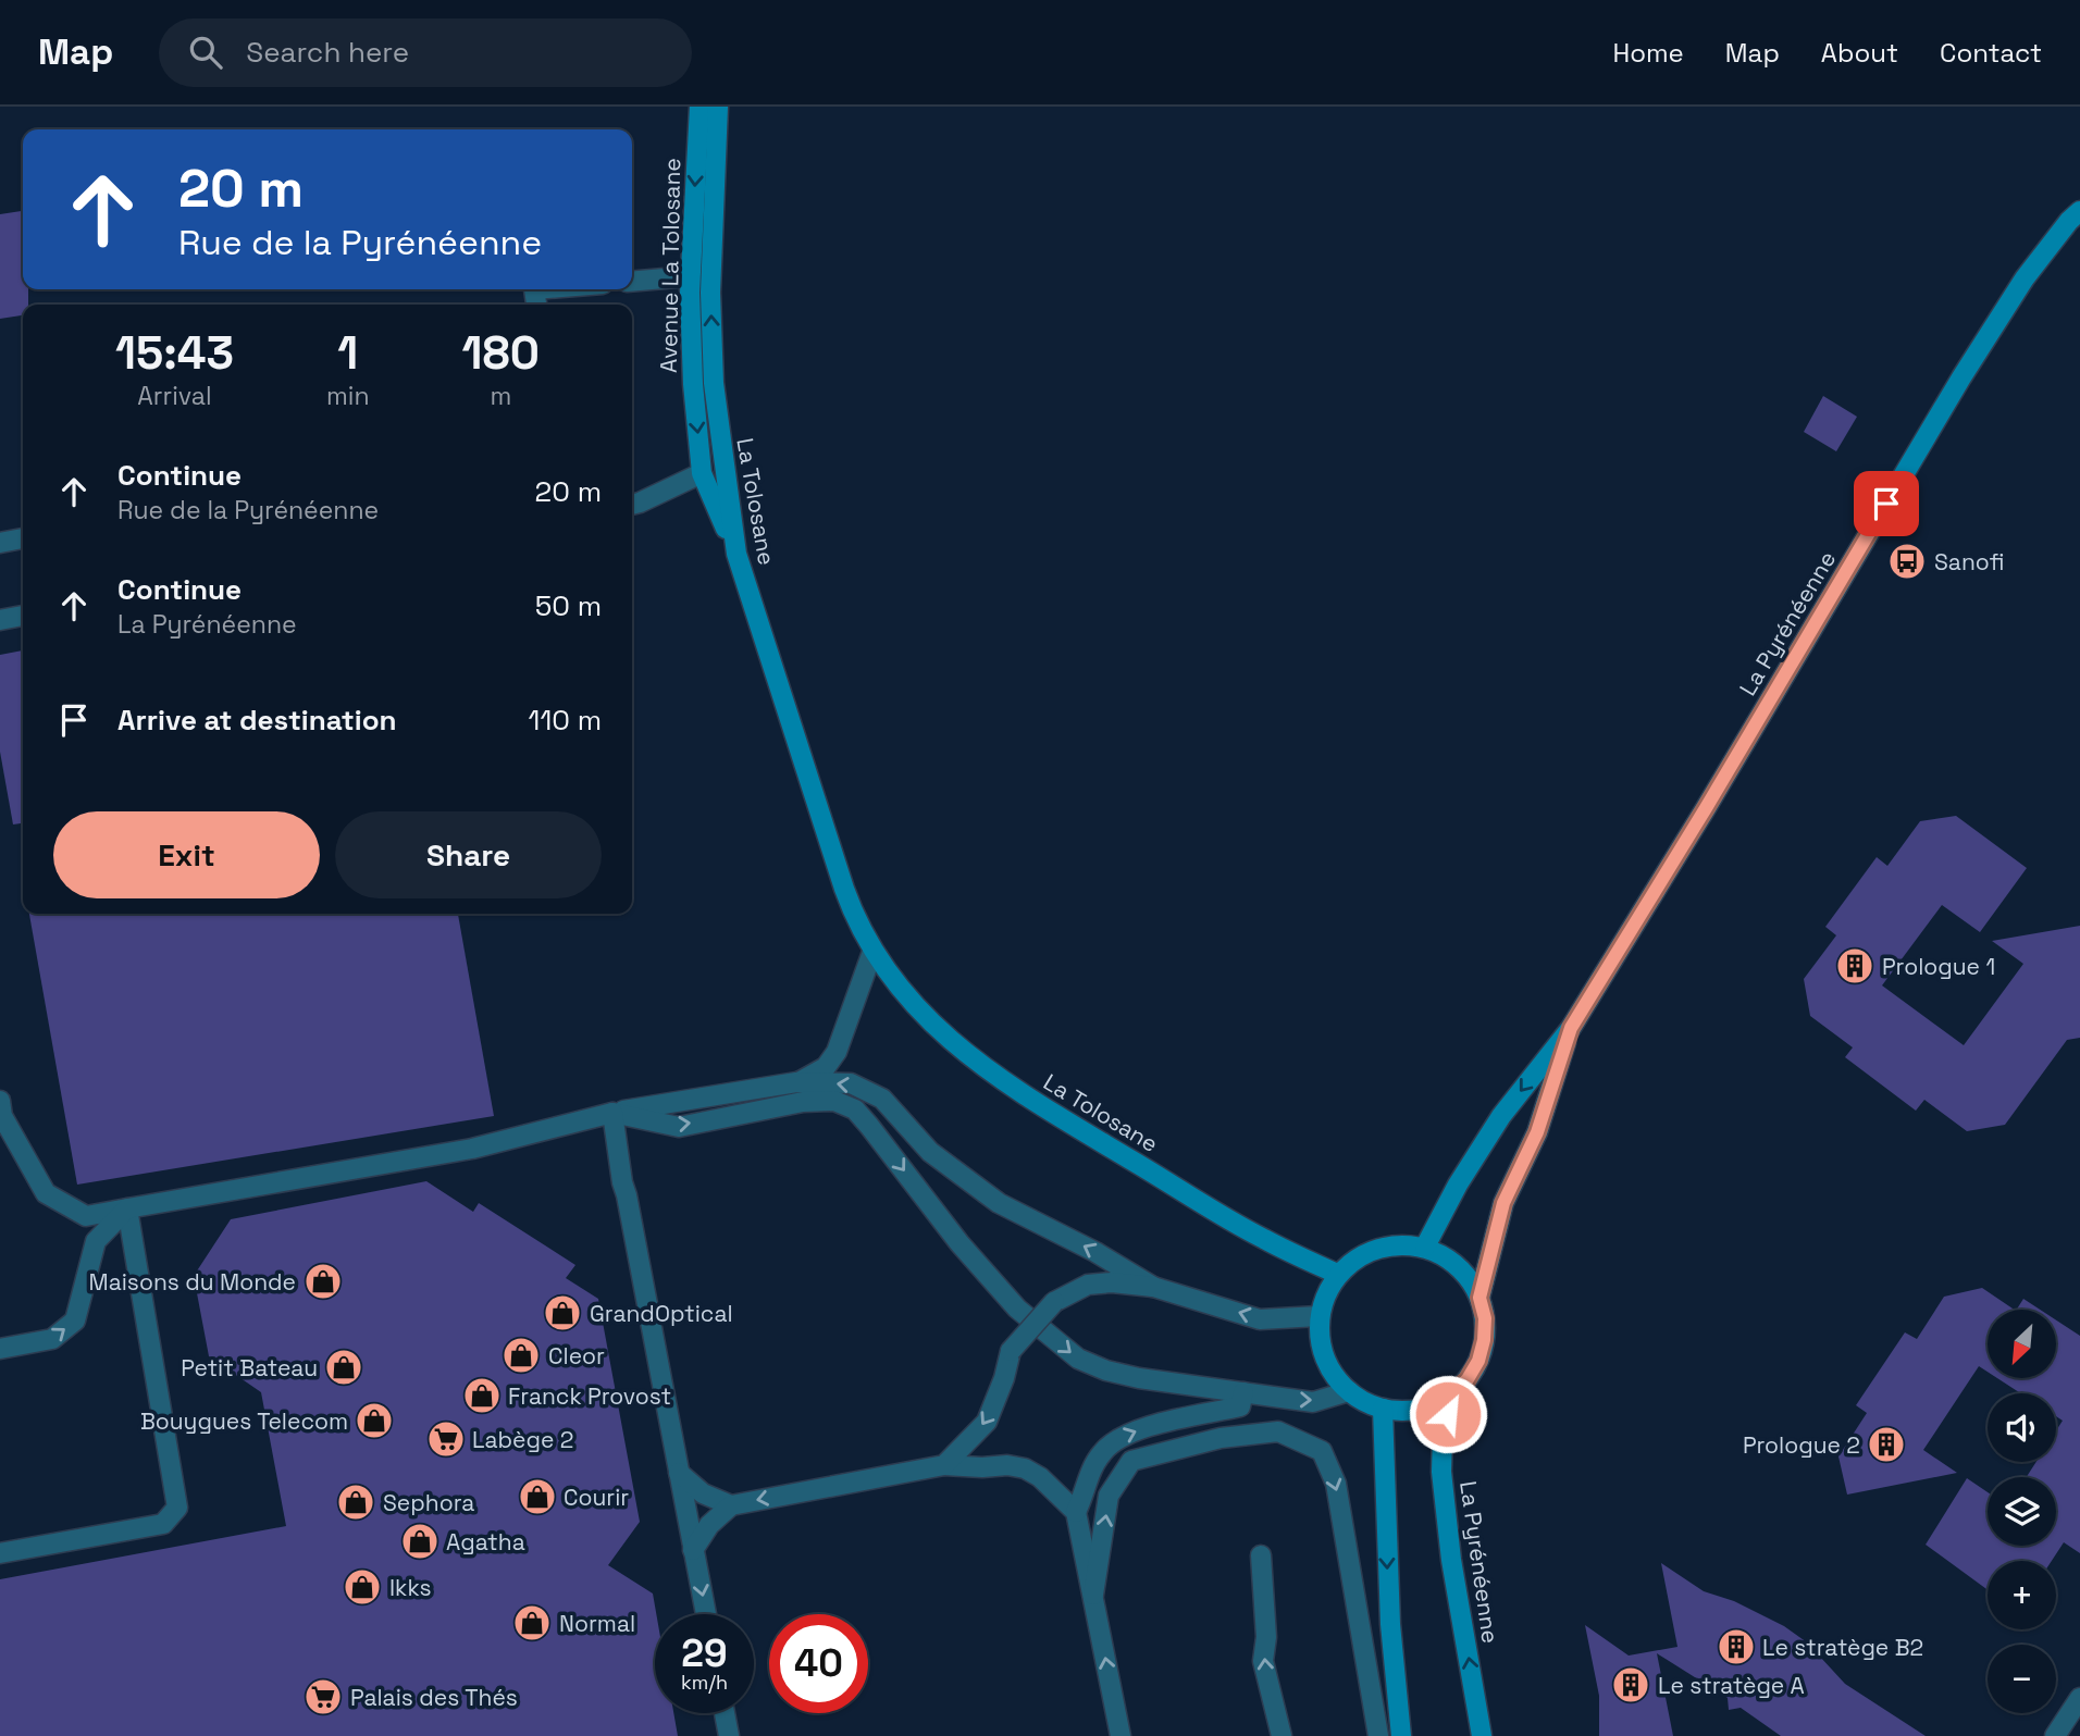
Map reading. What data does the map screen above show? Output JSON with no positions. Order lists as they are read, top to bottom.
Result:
{
  "streets": {
    "street": ["Avenue La Tolosane", "La Tolosane", "La Pyrénéenne"]
  },
  "crossings": [
    ["Avenue La Tolosane", "La Tolosane"],
    ["La Tolosane", "La Pyrénéenne"]
  ],
  "one_way": ["Avenue La Tolosane"],
  "places": {
    "bus stop": ["Sanofi"],
    "building": [
      "Prologue 1",
      "Prologue 2",
      "Le stratège B2",
      "Le stratège A"
    ],
    "shop": [
      "Maisons du Monde",
      "GrandOptical",
      "Cleor",
      "Petit Bateau",
      "Franck Provost",
      "Bouygues Telecom",
      "Courir",
      "Sephora",
      "Agatha",
      "Ikks",
      "Normal"
    ],
    "supermarket": ["Labège 2", "Palais des Thés"]
  },
  "north": "bottom left",
  "page": {
    "header": "Map",
    "search": "Search here",
    "nav": [
      "Home",
      "Map",
      "About",
      "Contact"
    ],
    "turn": ["20 m", "Rue de la Pyrénéenne"],
    "eta": [
      "15:43",
      "Arrival",
      "1",
      "min",
      "180",
      "m"
    ],
    "list": [
      {
        "name": "Continue",
        "note": "Rue de la Pyrénéenne",
        "value": "20 m"
      },
      {
        "name": "Continue",
        "note": "La Pyrénéenne",
        "value": "50 m"
      },
      {
        "name": "Arrive at destination",
        "value": "110 m"
      }
    ],
    "buttons": ["Exit", "Share"],
    "map_buttons": ["+", "−"],
    "speed": "29 km/h",
    "limit": "40"
  }
}
